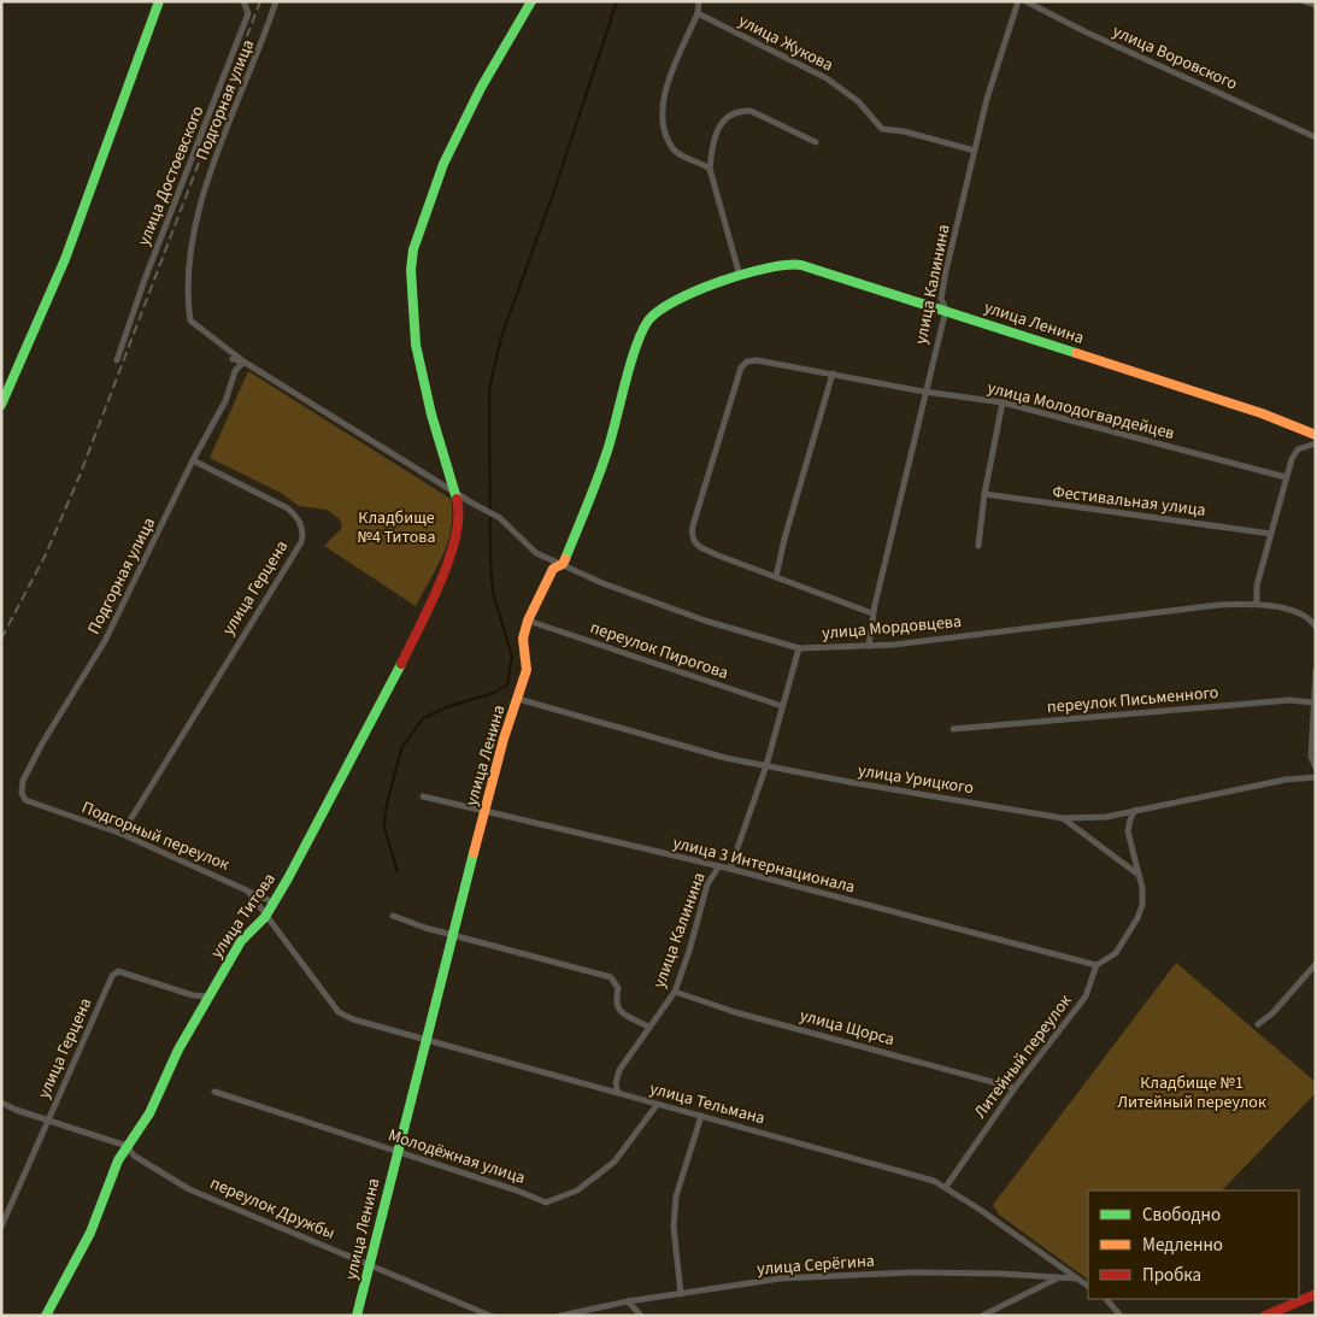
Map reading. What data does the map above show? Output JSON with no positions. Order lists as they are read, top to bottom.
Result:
{
  "streets": {
    "street": [
      "улица Жукова",
      "улица Воровского",
      "Подгорная улица",
      "улица Достоевского",
      "улица Калинина",
      "улица Ленина",
      "улица Молодогвардейцев",
      "Фестивальная улица",
      "улица Герцена",
      "улица Мордовцева",
      "переулок Пирогова",
      "переулок Письменного",
      "улица Урицкого",
      "Подгорный переулок",
      "улица 3 Интернационала",
      "улица Титова",
      "улица Щорса",
      "Литейный переулок",
      "улица Тельмана",
      "Молодёжная улица",
      "переулок Дружбы",
      "улица Серёгина"
    ]
  },
  "crossings": [
    ["улица Жукова", "улица Калинина"],
    ["Подгорная улица", "улица Герцена"],
    ["Подгорная улица", "улица Мордовцева"],
    ["Подгорная улица", "Подгорный переулок"],
    ["Подгорная улица", "улица Титова"],
    ["улица Калинина", "улица Ленина"],
    ["улица Калинина", "улица Молодогвардейцев"],
    ["улица Калинина", "улица Мордовцева"],
    ["улица Калинина", "переулок Пирогова"],
    ["улица Калинина", "улица Урицкого"],
    ["улица Калинина", "улица 3 Интернационала"],
    ["улица Калинина", "улица Щорса"],
    ["улица Калинина", "улица Тельмана"],
    ["улица Ленина", "улица Мордовцева"],
    ["улица Ленина", "переулок Пирогова"],
    ["улица Ленина", "улица Урицкого"],
    ["улица Ленина", "улица 3 Интернационала"],
    ["улица Ленина", "улица Тельмана"],
    ["улица Ленина", "Молодёжная улица"],
    ["улица Ленина", "переулок Дружбы"],
    ["улица Герцена", "Подгорный переулок"],
    ["улица Герцена", "улица Титова"],
    ["улица Герцена", "переулок Дружбы"],
    ["улица Мордовцева", "улица Титова"],
    ["Подгорный переулок", "улица Титова"],
    ["Подгорный переулок", "улица Тельмана"],
    ["улица 3 Интернационала", "Литейный переулок"],
    ["улица Титова", "улица Тельмана"],
    ["улица Титова", "переулок Дружбы"],
    ["улица Щорса", "Литейный переулок"],
    ["Литейный переулок", "улица Тельмана"],
    ["улица Тельмана", "Молодёжная улица"],
    ["улица Тельмана", "улица Серёгина"]
  ],
  "parks": ["Кладбище №4 Титова", "Кладбище №1 Литейный переулок"],
  "legend": ["Свободно", "Медленно", "Пробка"]
}
